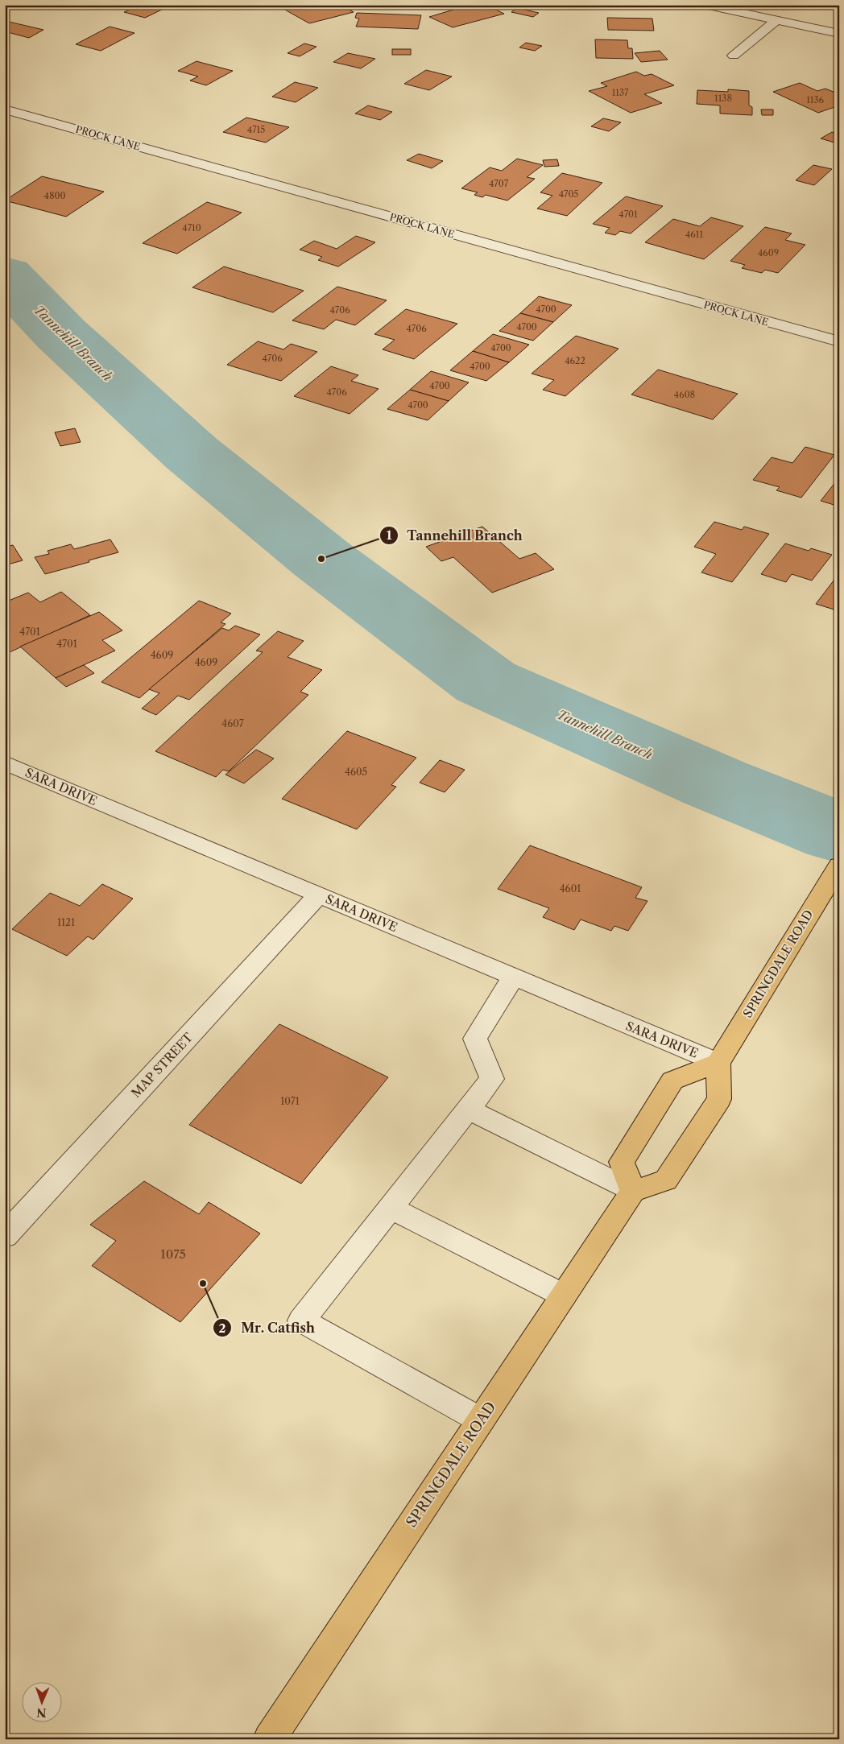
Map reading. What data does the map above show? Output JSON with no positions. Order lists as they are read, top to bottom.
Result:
{
  "streets": {
    "main road": ["SPRINGDALE ROAD"],
    "street": ["PROCK LANE", "SARA DRIVE", "MAP STREET"]
  },
  "crossings": [
    ["SARA DRIVE", "SPRINGDALE ROAD"],
    ["SARA DRIVE", "MAP STREET"]
  ],
  "water": ["Tannehill Branch"],
  "places": ["Tannehill Branch", "Mr. Catfish"],
  "house_numbers": [
    "1137",
    "1138",
    "1136",
    "4715",
    "4707",
    "4705",
    "4800",
    "4701",
    "4710",
    "4611",
    "4609",
    "4700",
    "4706",
    "4700",
    "4706",
    "4700",
    "4706",
    "4622",
    "4700",
    "4700",
    "4706",
    "4608",
    "4700",
    "4701",
    "4701",
    "4609",
    "4609",
    "4607",
    "4605",
    "4601",
    "1121",
    "1071",
    "1075"
  ],
  "north": "bottom"
}
